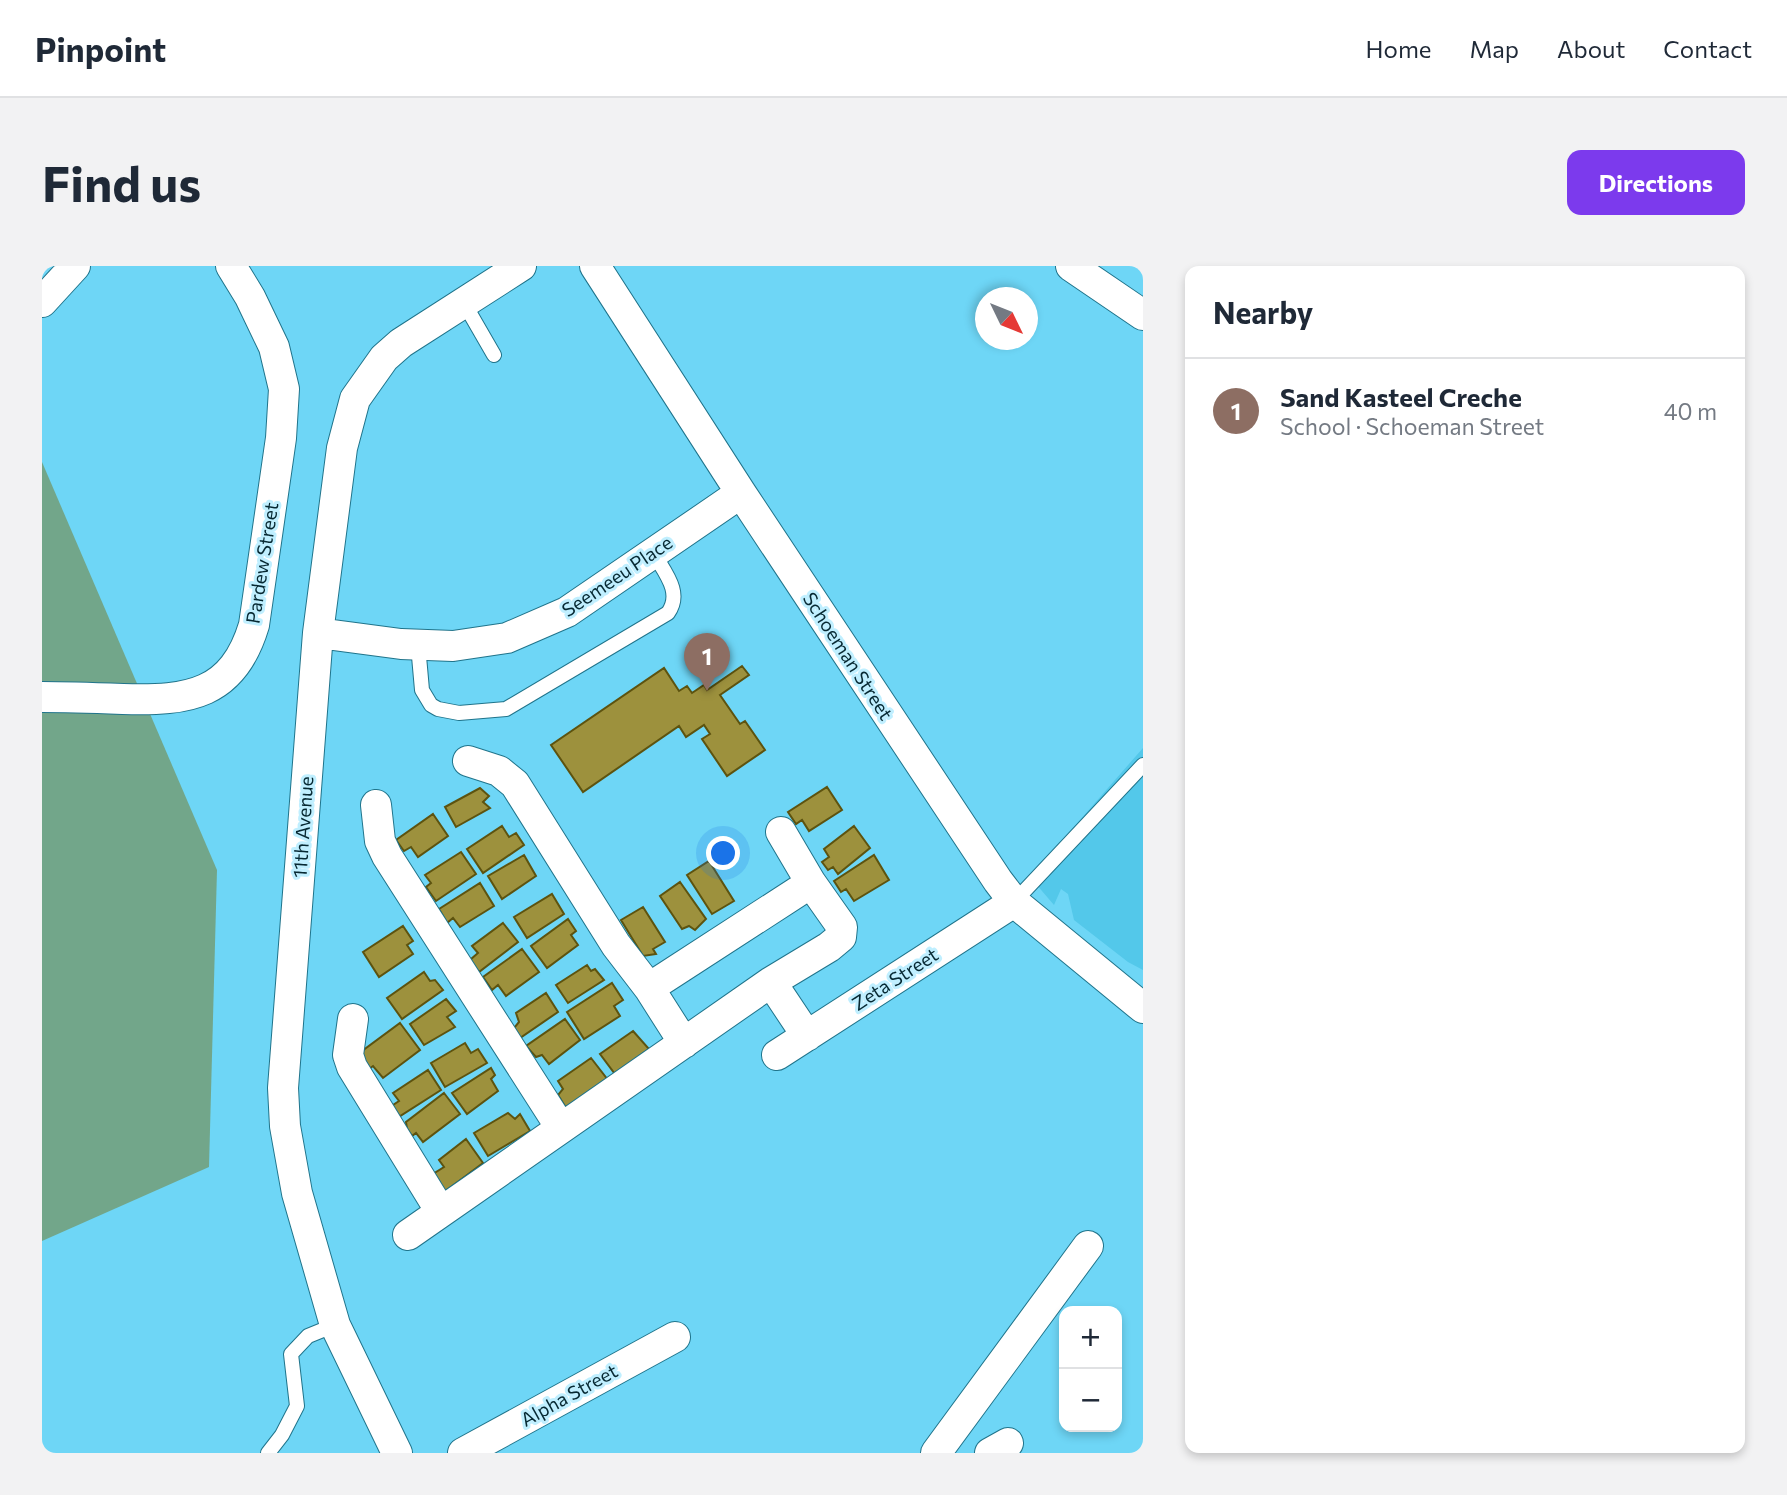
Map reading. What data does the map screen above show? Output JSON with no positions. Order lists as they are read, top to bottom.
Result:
{
  "streets": {
    "street": [
      "Pardew Street",
      "Seemeeu Place",
      "Schoeman Street",
      "11th Avenue",
      "Zeta Street",
      "Alpha Street"
    ]
  },
  "crossings": [
    ["Seemeeu Place", "Schoeman Street"],
    ["Seemeeu Place", "11th Avenue"],
    ["Schoeman Street", "Zeta Street"]
  ],
  "north": "bottom right",
  "page": {
    "header": "Pinpoint",
    "nav": [
      "Home",
      "Map",
      "About",
      "Contact"
    ],
    "buttons": "Directions",
    "title": "Find us",
    "heading": "Nearby",
    "list": [
      {
        "mark": "1",
        "name": "Sand Kasteel Creche",
        "note": "School · Schoeman Street",
        "value": "40 m"
      }
    ],
    "pins": "1",
    "map_buttons": ["+", "−"]
  }
}
